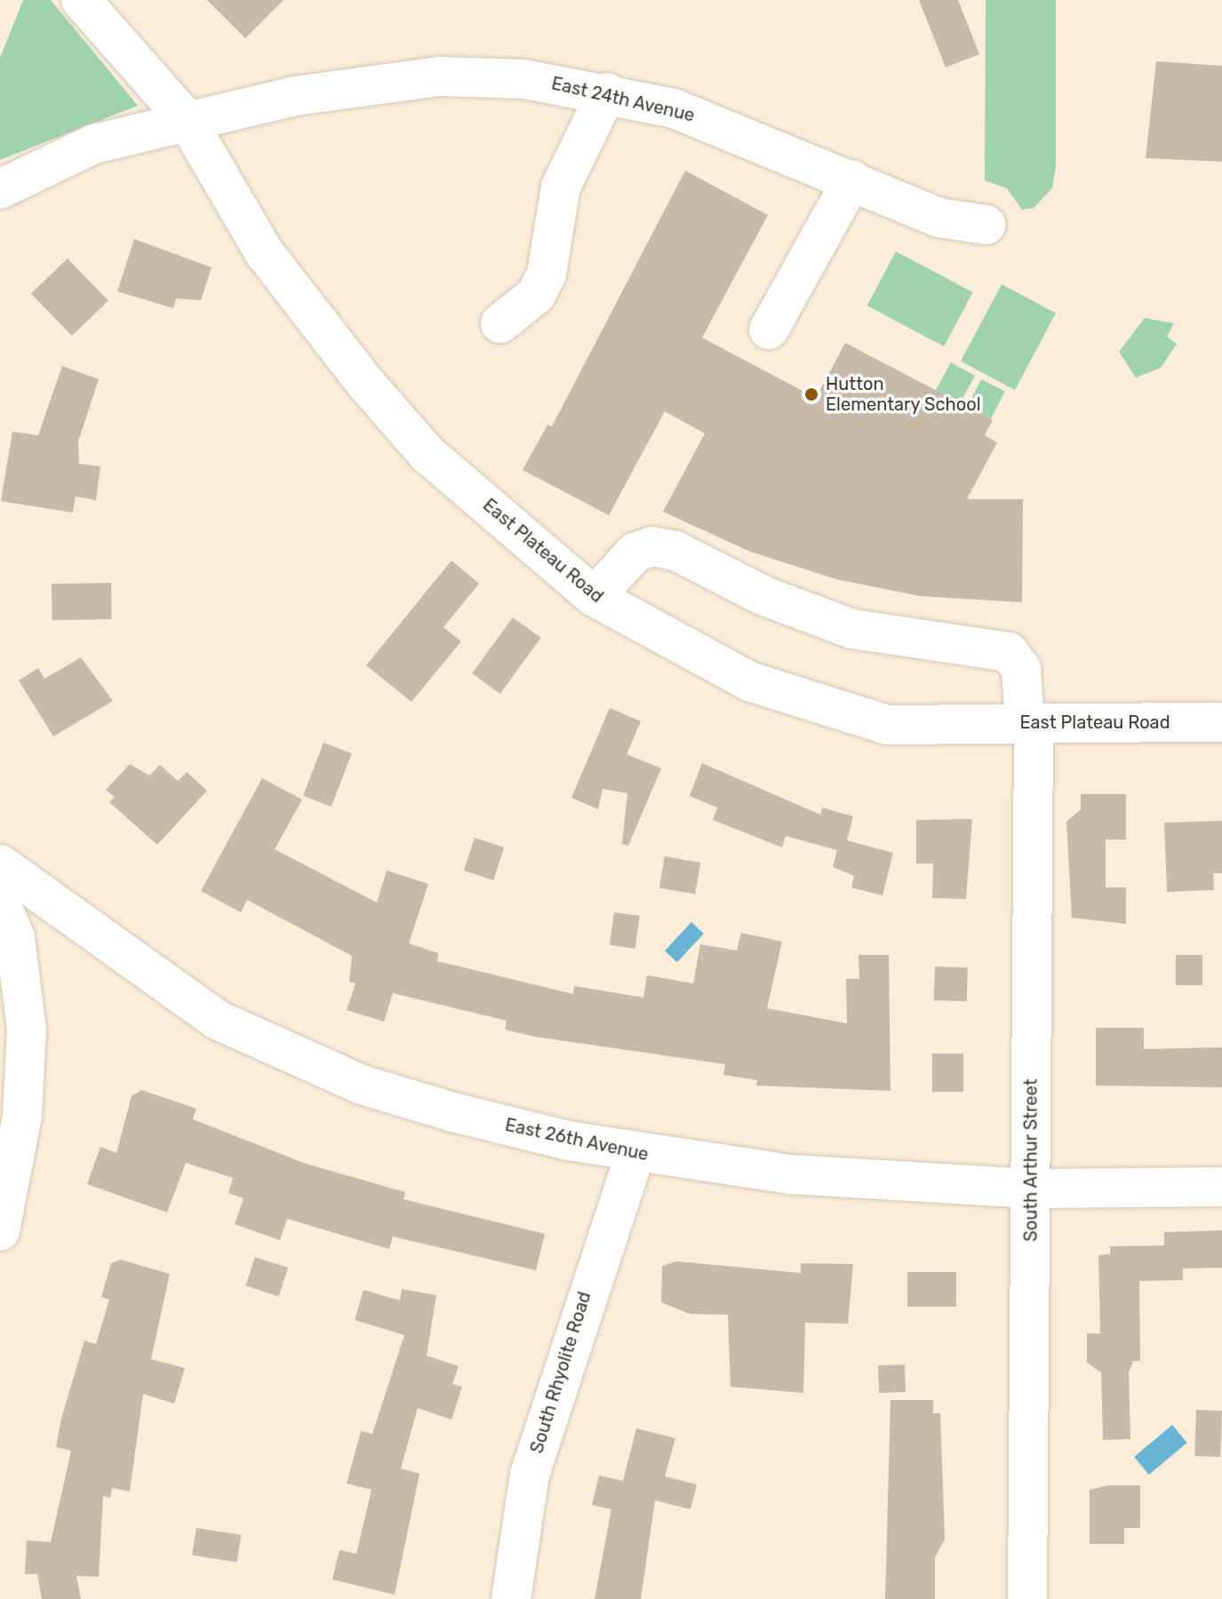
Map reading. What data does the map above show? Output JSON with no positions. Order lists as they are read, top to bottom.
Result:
{
  "streets": {
    "street": [
      "East 24th Avenue",
      "East Plateau Road",
      "East 26th Avenue",
      "South Arthur Street",
      "South Rhyolite Road"
    ]
  },
  "crossings": [
    ["East 24th Avenue", "East Plateau Road"],
    ["East Plateau Road", "South Arthur Street"],
    ["East 26th Avenue", "South Arthur Street"],
    ["East 26th Avenue", "South Rhyolite Road"]
  ],
  "places": ["Hutton Elementary School"]
}
